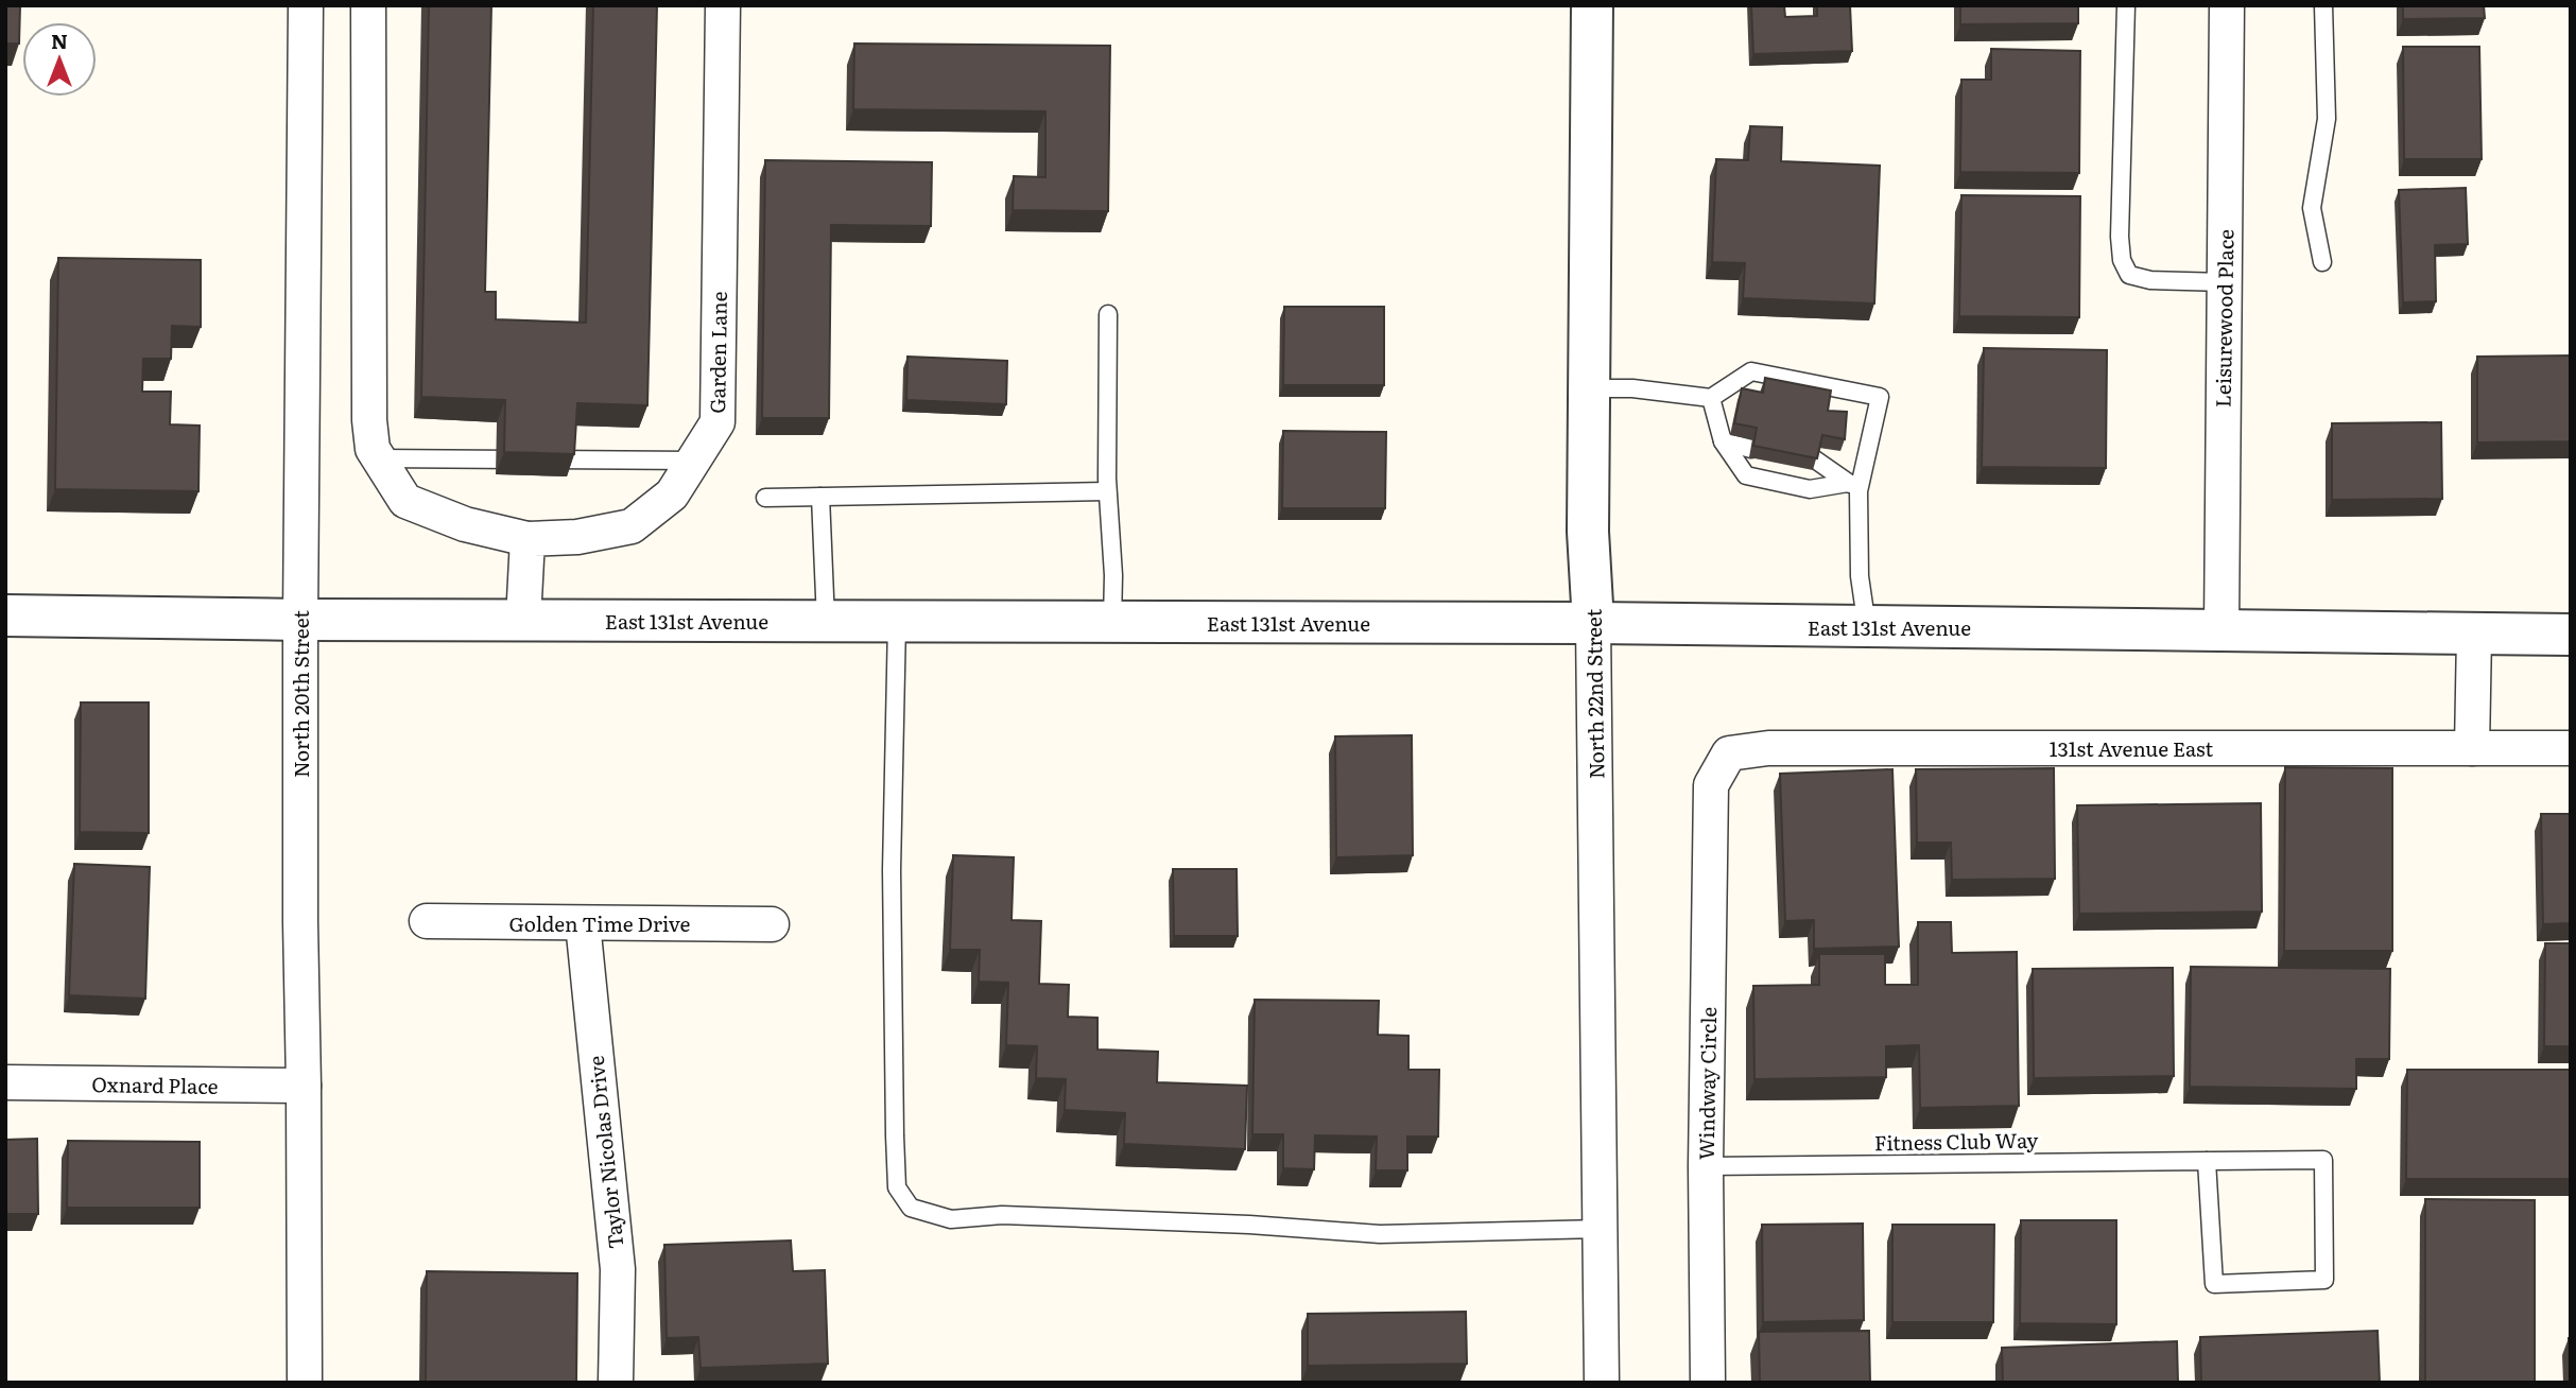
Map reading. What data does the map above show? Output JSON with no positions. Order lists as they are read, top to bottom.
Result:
{
  "streets": {
    "street": [
      "Leisurewood Place",
      "Garden Lane",
      "East 131st Avenue",
      "North 20th Street",
      "North 22nd Street",
      "131st Avenue East",
      "Golden Time Drive",
      "Windway Circle",
      "Oxnard Place",
      "Taylor Nicolas Drive"
    ],
    "lane": ["Fitness Club Way"]
  },
  "crossings": [
    ["Leisurewood Place", "East 131st Avenue"],
    ["East 131st Avenue", "North 20th Street"],
    ["East 131st Avenue", "North 22nd Street"],
    ["North 20th Street", "Oxnard Place"],
    ["131st Avenue East", "Windway Circle"],
    ["Golden Time Drive", "Taylor Nicolas Drive"],
    ["Windway Circle", "Fitness Club Way"]
  ],
  "north": "top"
}
